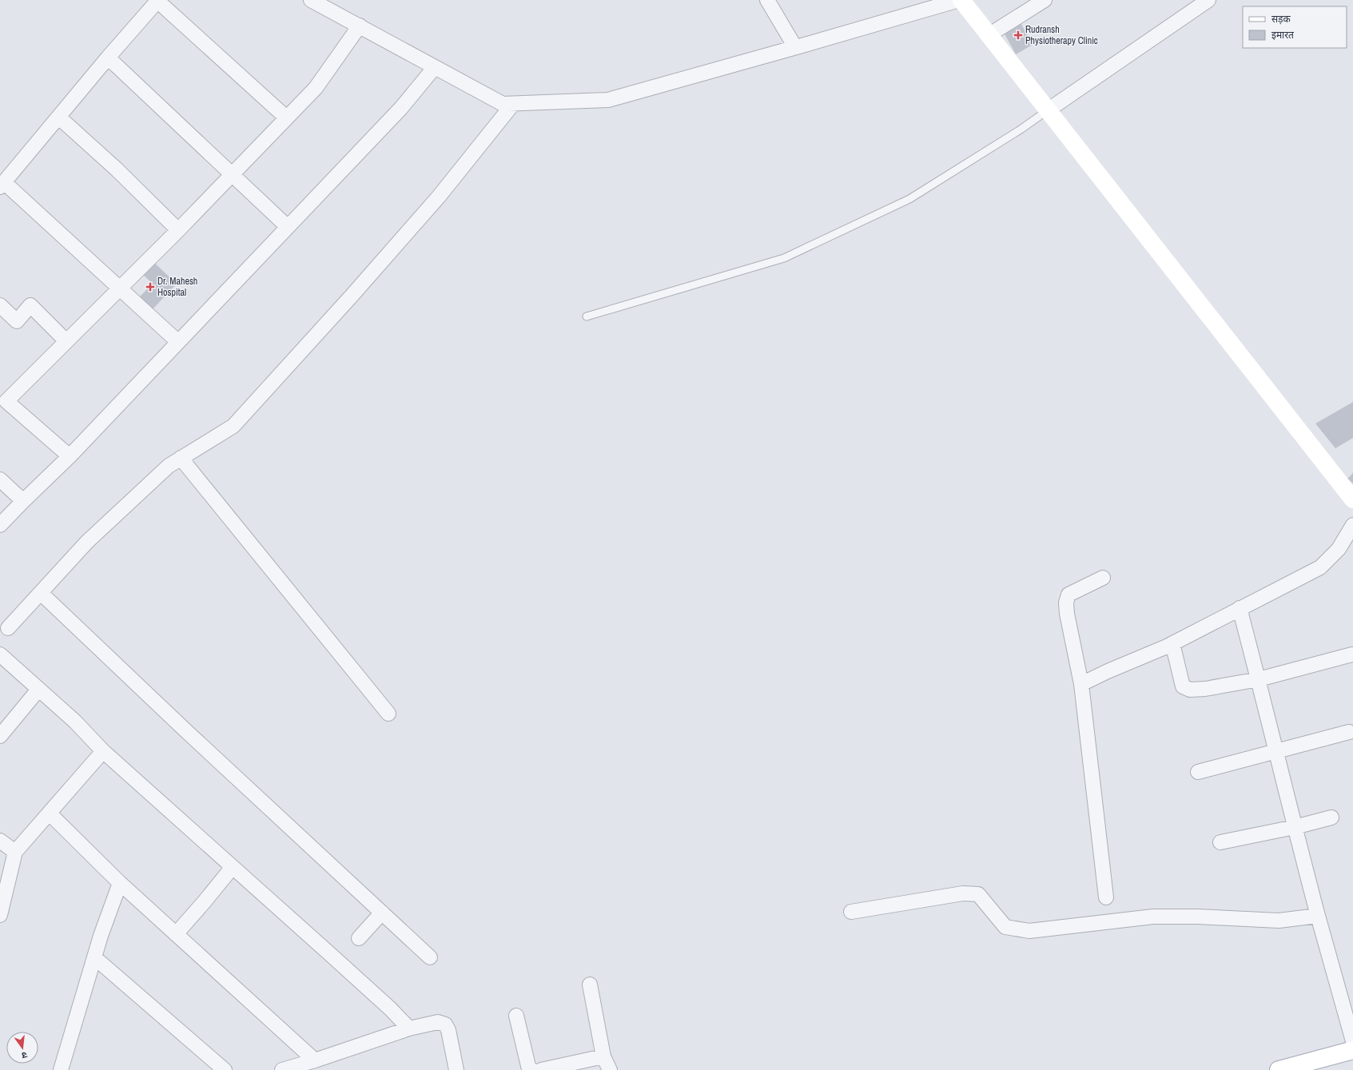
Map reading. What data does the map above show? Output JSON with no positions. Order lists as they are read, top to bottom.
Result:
{
  "places": {
    "health": ["Rudransh Physiotherapy Clinic", "Dr. Mahesh Hospital"]
  },
  "legend": ["सड़क", "इमारत"],
  "north": "bottom"
}
